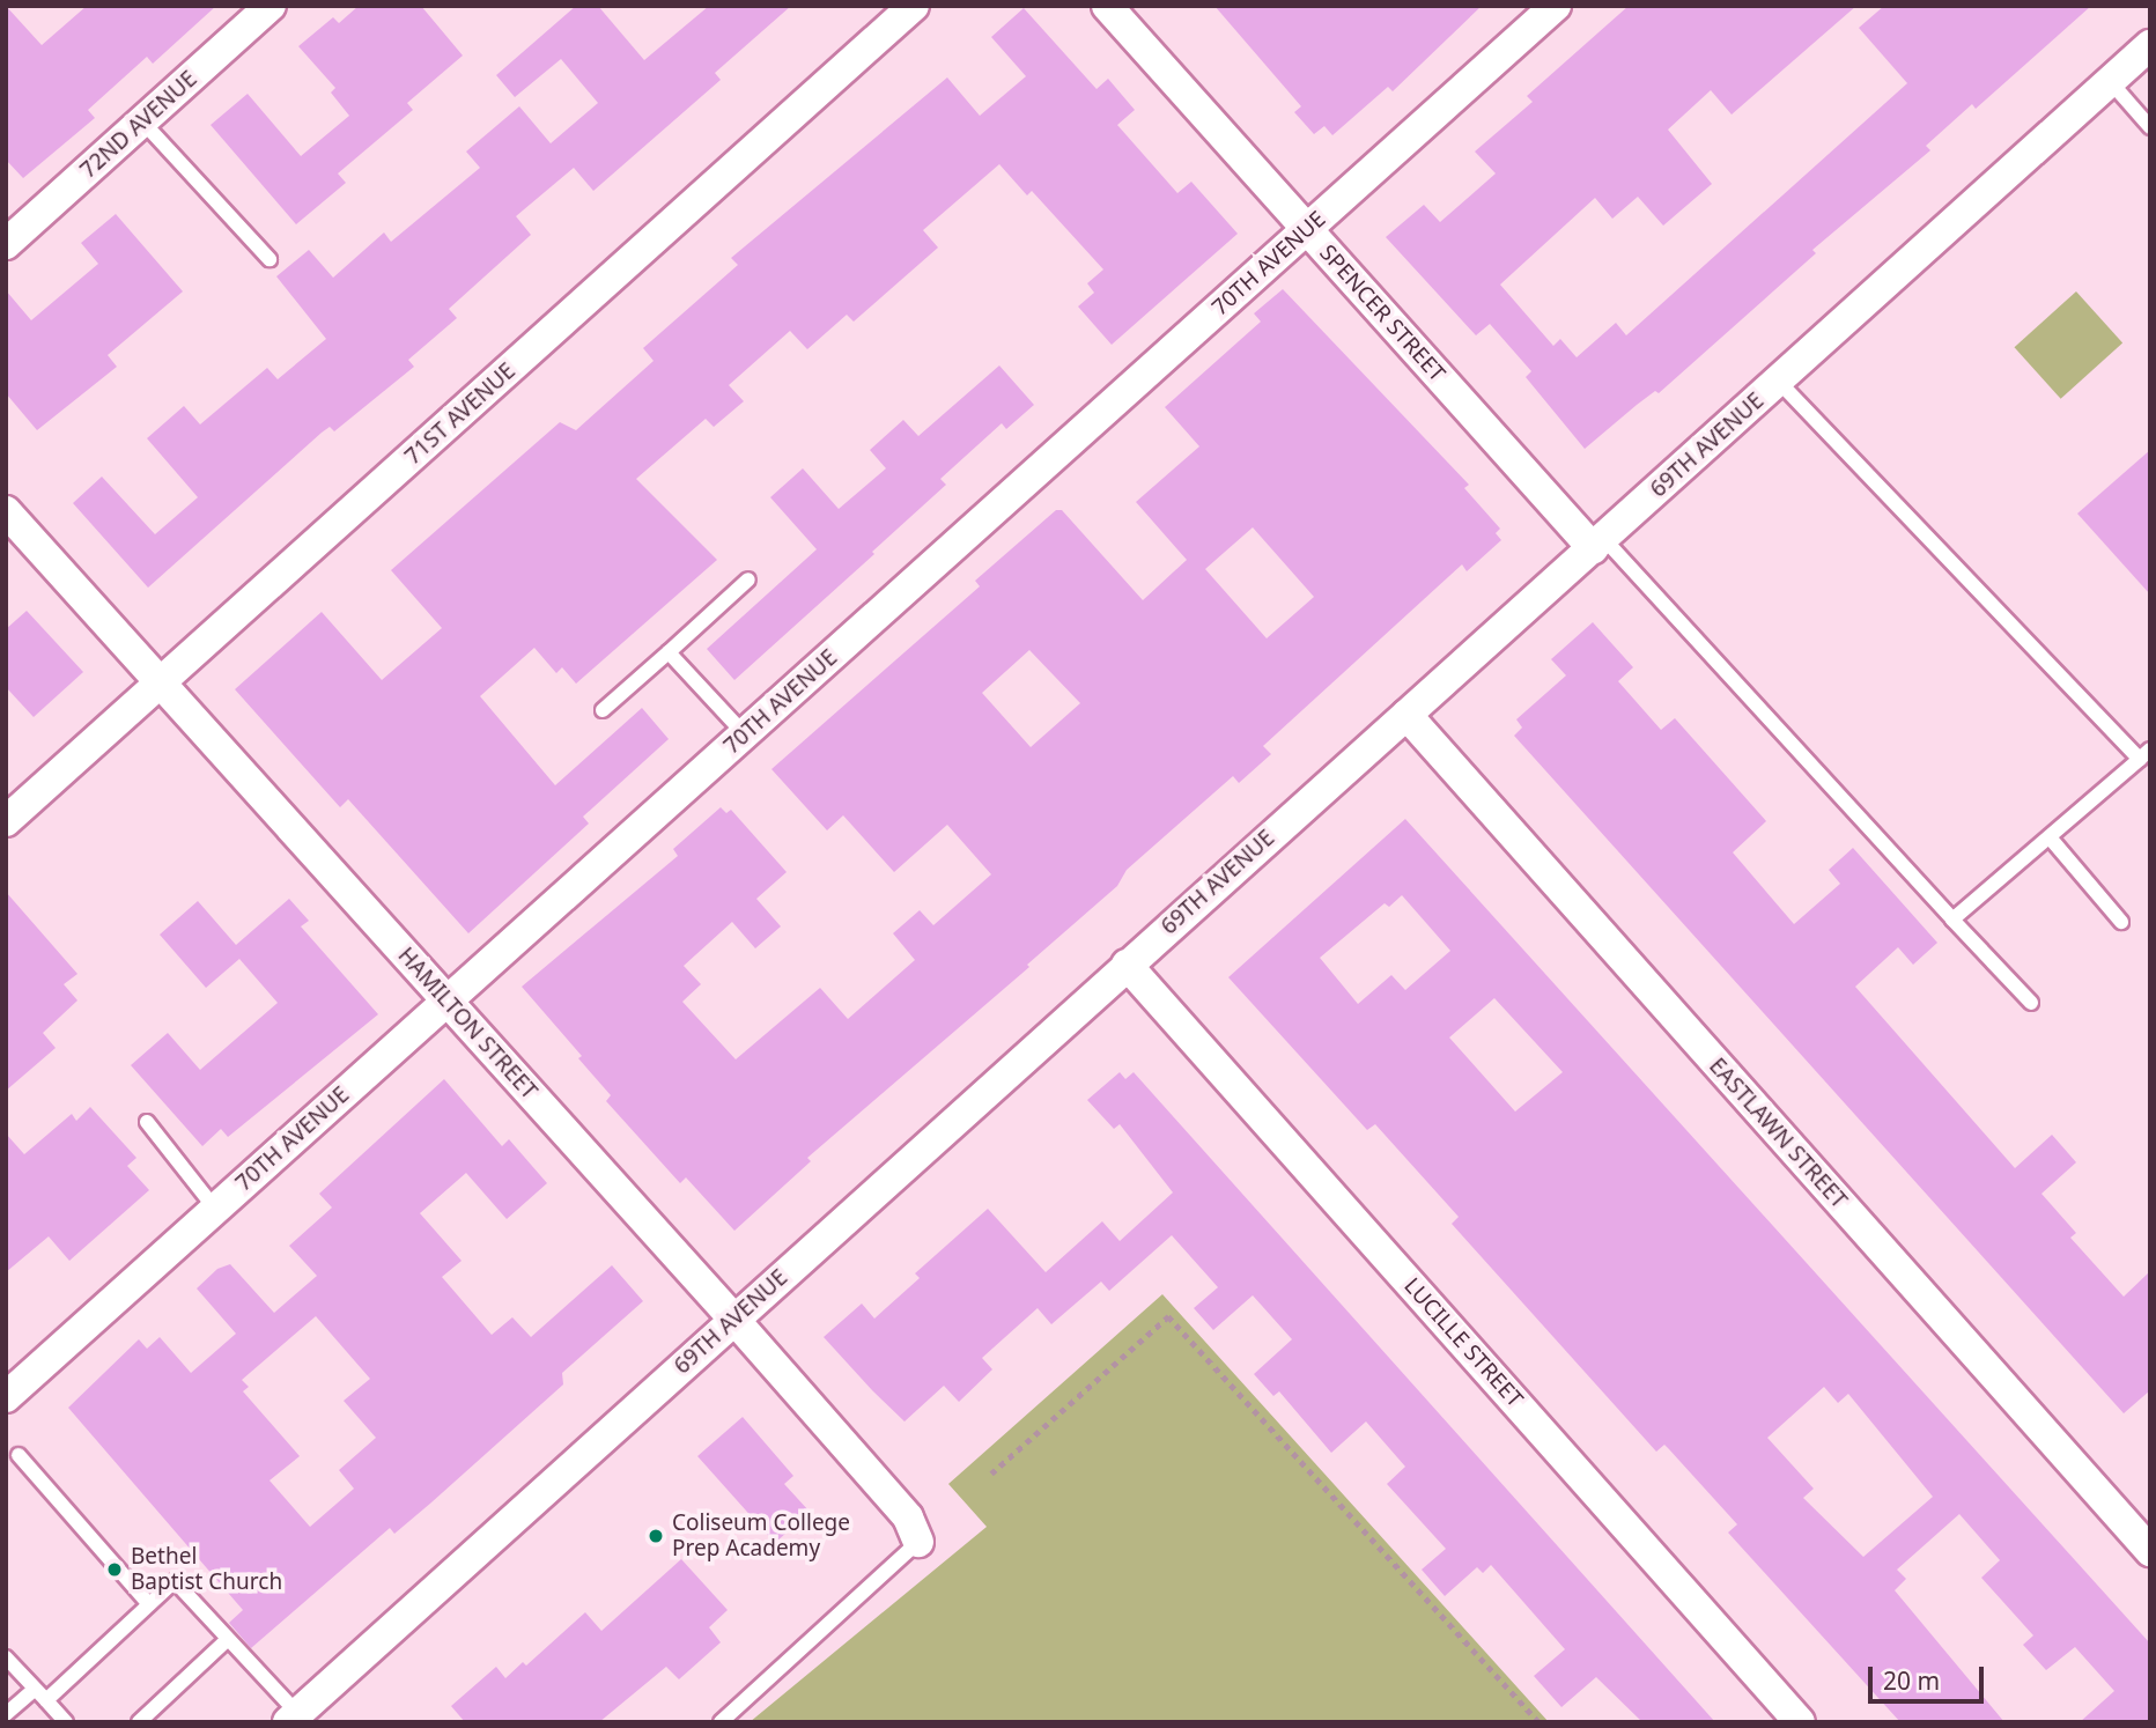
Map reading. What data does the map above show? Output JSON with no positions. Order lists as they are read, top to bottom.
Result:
{
  "streets": {
    "street": [
      "72ND AVENUE",
      "70TH AVENUE",
      "SPENCER STREET",
      "71ST AVENUE",
      "69TH AVENUE",
      "HAMILTON STREET",
      "EASTLAWN STREET",
      "LUCILLE STREET"
    ]
  },
  "crossings": [
    ["70TH AVENUE", "SPENCER STREET"],
    ["70TH AVENUE", "HAMILTON STREET"],
    ["SPENCER STREET", "69TH AVENUE"],
    ["71ST AVENUE", "HAMILTON STREET"],
    ["69TH AVENUE", "HAMILTON STREET"],
    ["69TH AVENUE", "EASTLAWN STREET"],
    ["69TH AVENUE", "LUCILLE STREET"]
  ],
  "places": ["Coliseum College Prep Academy", "Bethel Baptist Church"],
  "scale_bar": "20 m"
}
